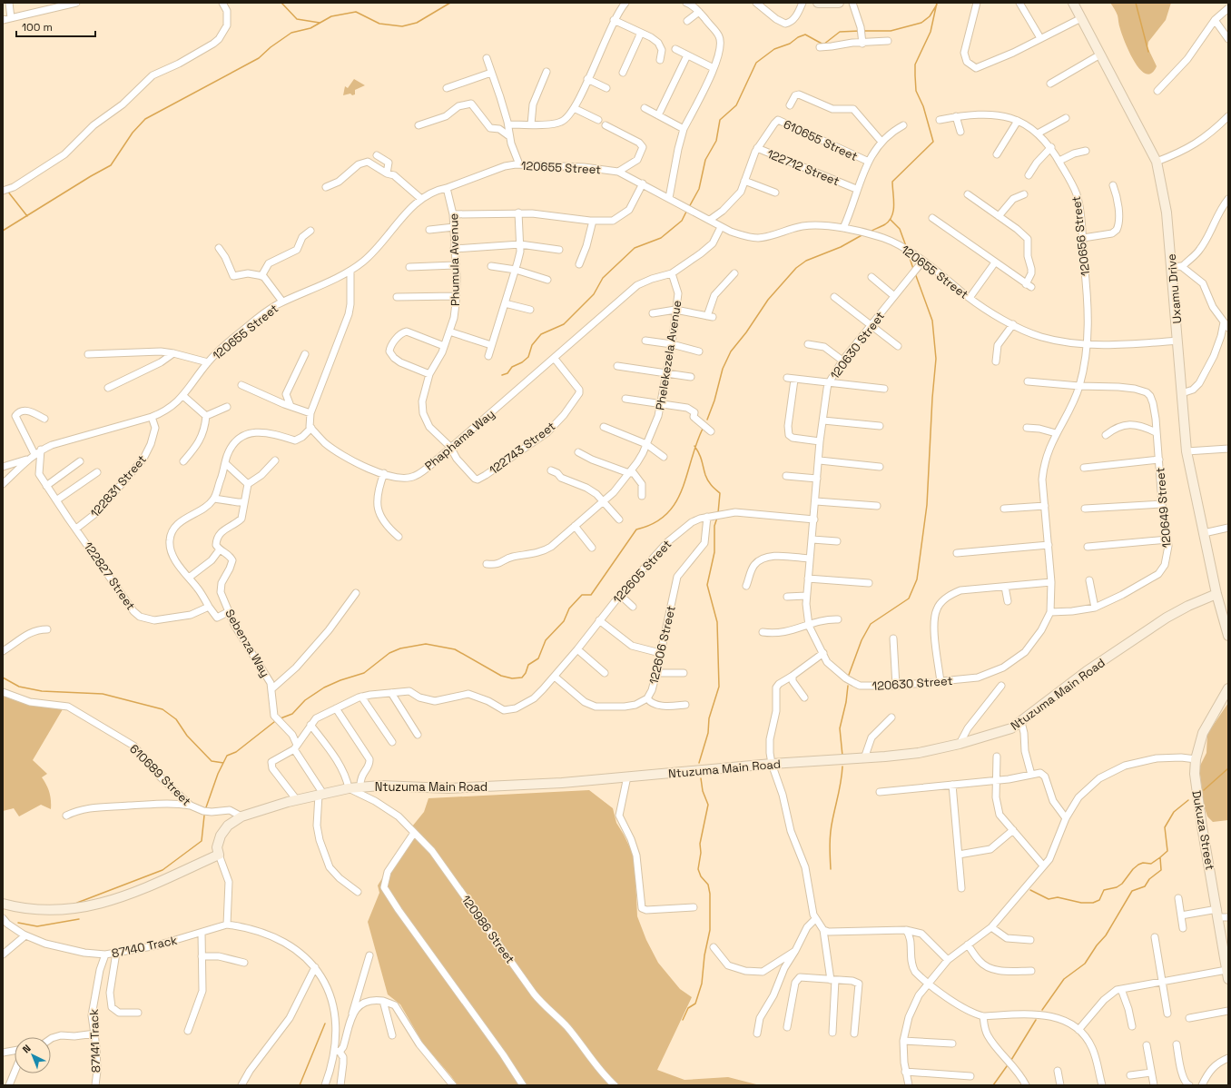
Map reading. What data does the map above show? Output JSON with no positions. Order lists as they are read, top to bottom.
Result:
{
  "streets": {
    "main road": ["Uxamu Drive", "Ntuzuma Main Road", "Dukuza Street"],
    "street": [
      "610655 Street",
      "120655 Street",
      "122712 Street",
      "120656 Street",
      "Phumula Avenue",
      "120630 Street",
      "Phelekezela Avenue",
      "Phaphama Way",
      "122743 Street",
      "122831 Street",
      "120649 Street",
      "122605 Street",
      "122827 Street",
      "Sebenza Way",
      "122606 Street",
      "610689 Street",
      "120986 Street",
      "87140 Track",
      "87141 Track"
    ]
  },
  "crossings": [
    ["610655 Street", "122712 Street"],
    ["120655 Street", "120656 Street"],
    ["120655 Street", "Phumula Avenue"],
    ["120655 Street", "Uxamu Drive"],
    ["120655 Street", "120630 Street"],
    ["120655 Street", "Phaphama Way"],
    ["120655 Street", "122831 Street"],
    ["120655 Street", "122827 Street"],
    ["120656 Street", "120630 Street"],
    ["Phumula Avenue", "Phaphama Way"],
    ["Phumula Avenue", "122743 Street"],
    ["Uxamu Drive", "Ntuzuma Main Road"],
    ["120630 Street", "120649 Street"],
    ["120630 Street", "122605 Street"],
    ["Phelekezela Avenue", "Phaphama Way"],
    ["Phaphama Way", "122743 Street"],
    ["122831 Street", "122827 Street"],
    ["122605 Street", "122606 Street"],
    ["Sebenza Way", "Ntuzuma Main Road"],
    ["Ntuzuma Main Road", "610689 Street"],
    ["Ntuzuma Main Road", "120986 Street"],
    ["87140 Track", "87141 Track"]
  ],
  "scale_bar": "100 m",
  "north": "top left"
}
